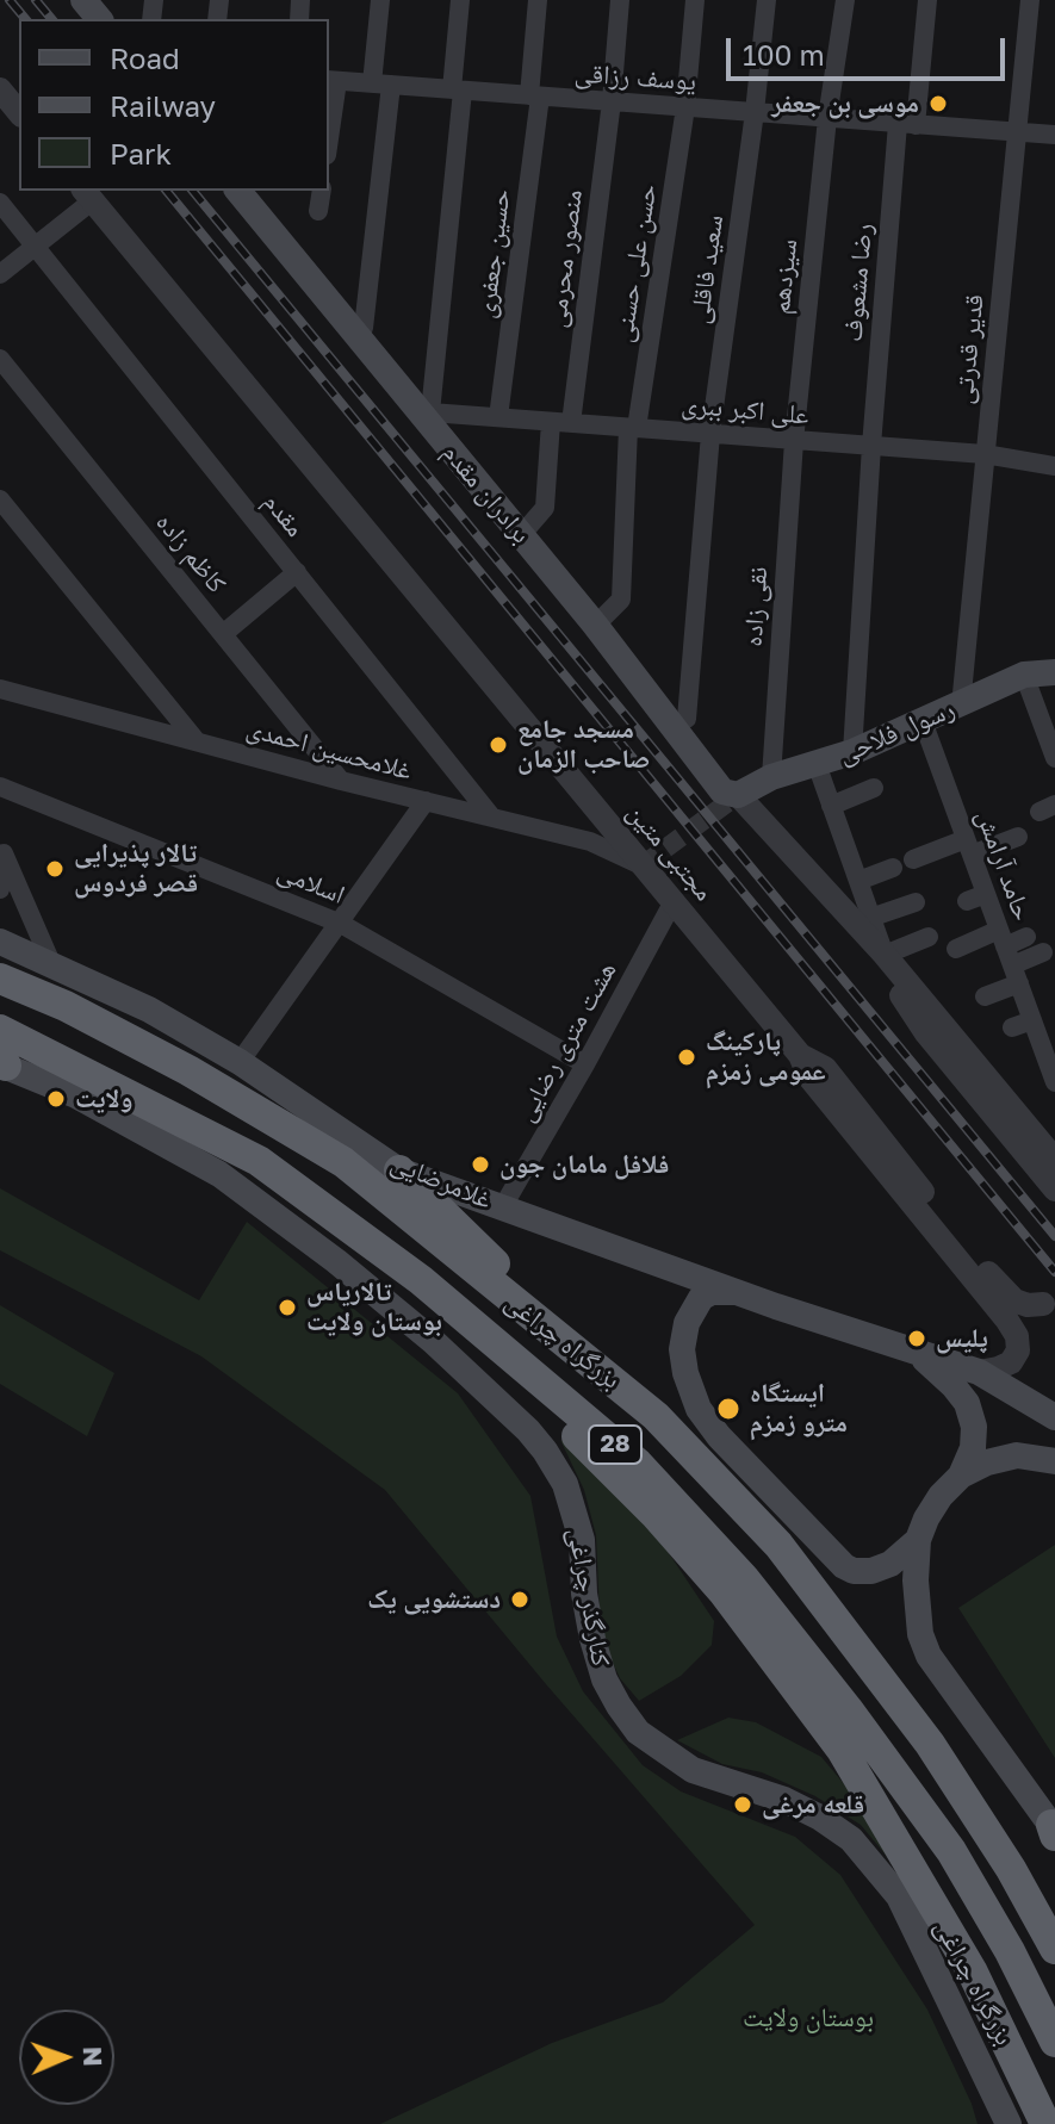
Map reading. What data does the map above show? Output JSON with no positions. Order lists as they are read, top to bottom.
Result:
{
  "streets": {
    "highway": ["بزرگراه چراغی", "28"],
    "main road": [
      "برادران مقدم",
      "رسول فلاحی",
      "غلامرضایی",
      "کنارگذر چراغی"
    ],
    "street": [
      "یوسف رزاقی",
      "حسین جعفری",
      "منصور محرمی",
      "حسن علی حسنی",
      "سعید فاقلی",
      "سیزدهم",
      "رضا مشعوف",
      "قدیر قدرتی",
      "علی اکبر ببری",
      "مقدم",
      "کاظم زاده",
      "نقی زاده",
      "غلامحسین احمدی",
      "مجتبی متین",
      "حامد آرامش",
      "اسلامی",
      "هشت متری رضایی"
    ]
  },
  "crossings": [
    ["یوسف رزاقی", "حسین جعفری"],
    ["یوسف رزاقی", "منصور محرمی"],
    ["یوسف رزاقی", "حسن علی حسنی"],
    ["یوسف رزاقی", "سعید فاقلی"],
    ["یوسف رزاقی", "سیزدهم"],
    ["یوسف رزاقی", "رضا مشعوف"],
    ["یوسف رزاقی", "قدیر قدرتی"],
    ["حسین جعفری", "علی اکبر ببری"],
    ["منصور محرمی", "علی اکبر ببری"],
    ["منصور محرمی", "برادران مقدم"],
    ["حسن علی حسنی", "علی اکبر ببری"],
    ["حسن علی حسنی", "برادران مقدم"],
    ["سعید فاقلی", "علی اکبر ببری"],
    ["سعید فاقلی", "برادران مقدم"],
    ["سیزدهم", "علی اکبر ببری"],
    ["سیزدهم", "نقی زاده"],
    ["رضا مشعوف", "علی اکبر ببری"],
    ["رضا مشعوف", "رسول فلاحی"],
    ["قدیر قدرتی", "علی اکبر ببری"],
    ["قدیر قدرتی", "رسول فلاحی"],
    ["علی اکبر ببری", "برادران مقدم"],
    ["علی اکبر ببری", "نقی زاده"],
    ["برادران مقدم", "رسول فلاحی"],
    ["مقدم", "غلامحسین احمدی"],
    ["کاظم زاده", "غلامحسین احمدی"],
    ["نقی زاده", "رسول فلاحی"],
    ["رسول فلاحی", "حامد آرامش"],
    ["غلامحسین احمدی", "مجتبی متین"],
    ["مجتبی متین", "هشت متری رضایی"],
    ["مجتبی متین", "غلامرضایی"],
    ["اسلامی", "هشت متری رضایی"],
    ["هشت متری رضایی", "غلامرضایی"]
  ],
  "parks": ["بوستان ولایت"],
  "places": [
    "موسی بن جعفر",
    "مسجد جامع صاحب الزمان",
    "تالار پذیرایی قصر فردوس",
    "پارکینگ عمومی زمزم",
    "ولایت",
    "فلافل مامان جون",
    "تالاریاس بوستان ولایت",
    "پلیس",
    "ایستگاه مترو زمزم",
    "دستشویی یک",
    "قلعه مرغی"
  ],
  "legend": ["Road", "Railway", "Park"],
  "scale_bar": "100 m",
  "north": "right"
}
